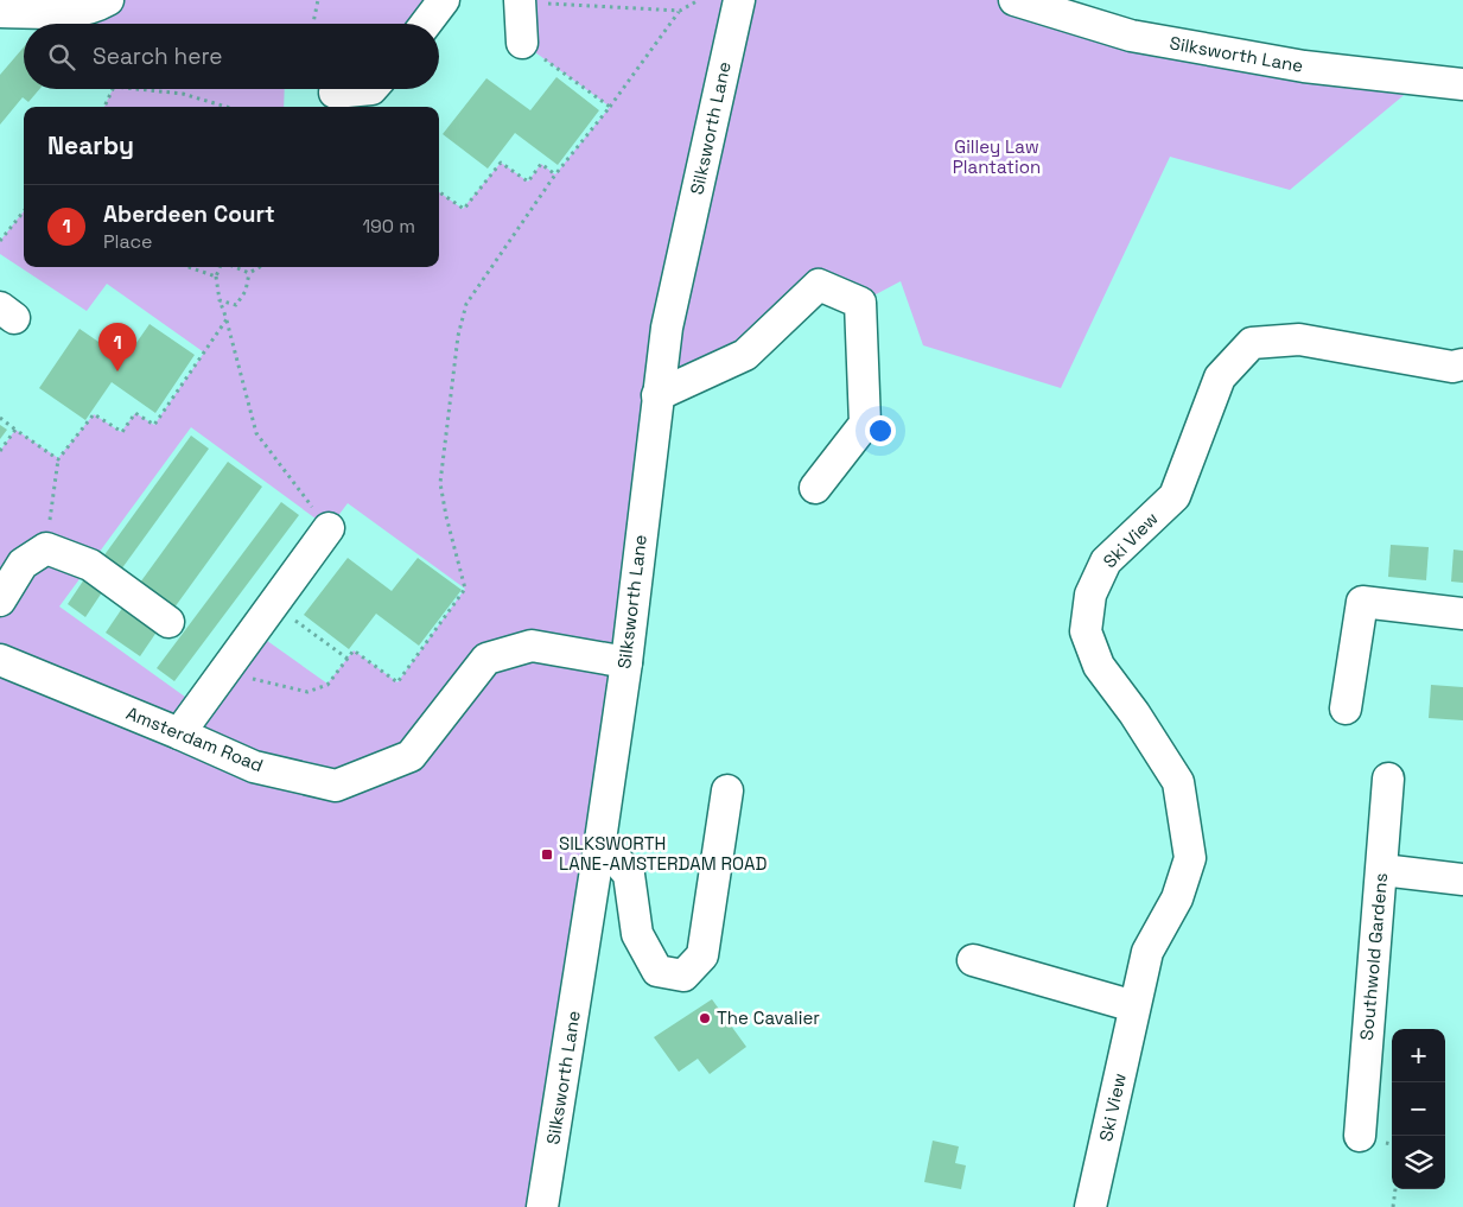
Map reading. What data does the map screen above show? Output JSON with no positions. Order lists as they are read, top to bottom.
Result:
{
  "streets": {
    "street": [
      "Silksworth Lane",
      "Ski View",
      "Amsterdam Road",
      "Southwold Gardens"
    ]
  },
  "crossings": [
    ["Silksworth Lane", "Amsterdam Road"]
  ],
  "parks": ["Gilley Law Plantation"],
  "places": {
    "transit": ["SILKSWORTH LANE-AMSTERDAM ROAD"],
    "other": ["The Cavalier"]
  },
  "page": {
    "search": "Search here",
    "heading": "Nearby",
    "list": [
      {
        "mark": "1",
        "name": "Aberdeen Court",
        "note": "Place",
        "value": "190 m"
      }
    ],
    "pins": "1",
    "map_buttons": ["+", "−"]
  }
}
